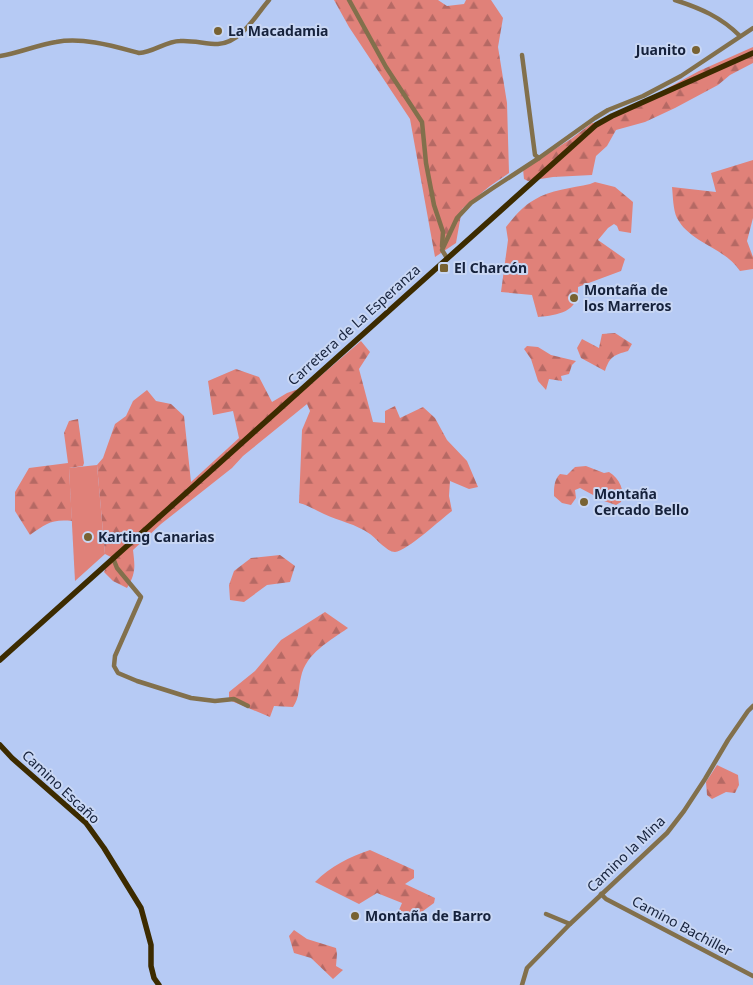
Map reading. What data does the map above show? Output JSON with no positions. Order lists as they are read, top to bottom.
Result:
{
  "streets": {
    "main road": ["Carretera de La Esperanza", "Camino Escaño"],
    "street": ["Camino la Mina", "Camino Bachiller"]
  },
  "crossings": [
    ["Camino la Mina", "Camino Bachiller"]
  ],
  "places": {
    "other": [
      "La Macadamia",
      "Juanito",
      "Montaña de los Marreros",
      "Montaña Cercado Bello",
      "Karting Canarias",
      "Montaña de Barro"
    ],
    "transit": ["El Charcón"]
  }
}
